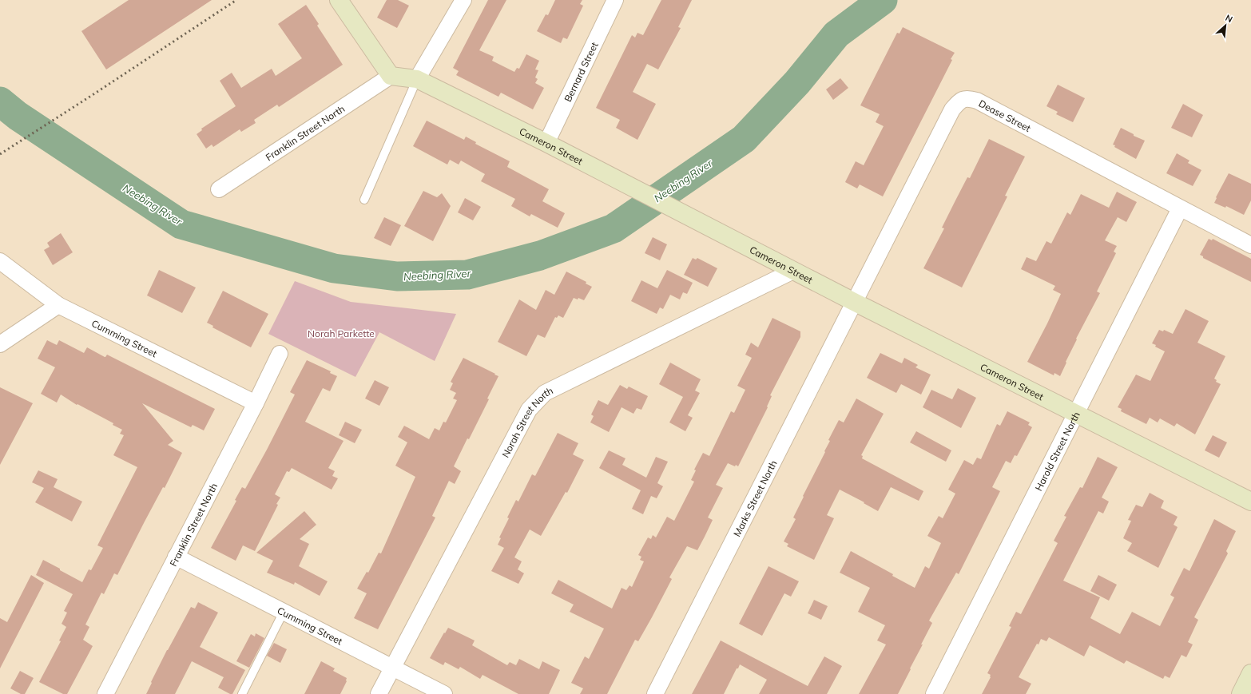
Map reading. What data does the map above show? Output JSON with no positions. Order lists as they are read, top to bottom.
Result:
{
  "streets": {
    "street": [
      "Bernard Street",
      "Dease Street",
      "Franklin Street North",
      "Cameron Street",
      "Cumming Street",
      "Norah Street North",
      "Harold Street North",
      "Marks Street North"
    ]
  },
  "crossings": [
    ["Bernard Street", "Cameron Street"],
    ["Dease Street", "Cameron Street"],
    ["Dease Street", "Harold Street North"],
    ["Dease Street", "Marks Street North"],
    ["Franklin Street North", "Cameron Street"],
    ["Franklin Street North", "Cumming Street"],
    ["Cameron Street", "Norah Street North"],
    ["Cameron Street", "Harold Street North"],
    ["Cameron Street", "Marks Street North"],
    ["Cumming Street", "Norah Street North"]
  ],
  "water": ["Neebing River"],
  "parks": ["Norah Parkette"],
  "north": "top right"
}
